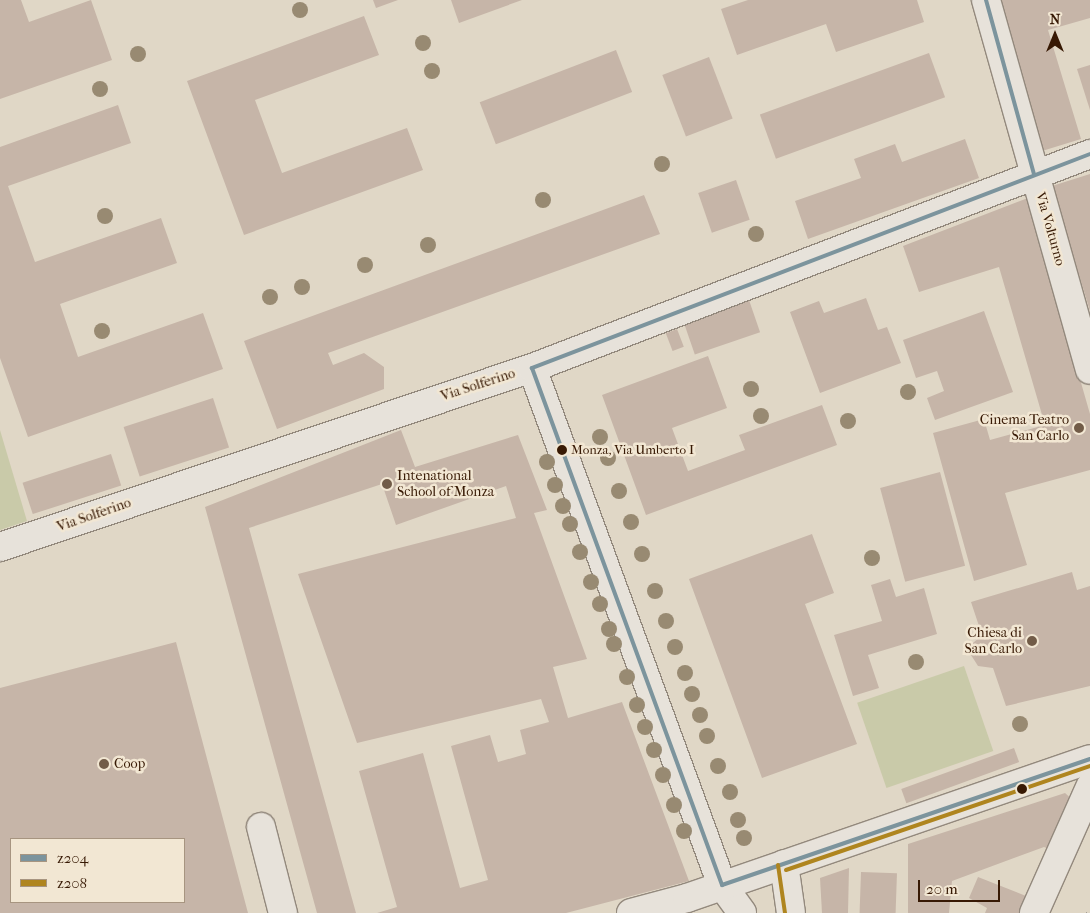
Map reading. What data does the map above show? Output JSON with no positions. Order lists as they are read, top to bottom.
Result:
{
  "streets": {
    "street": ["Via Volturno", "Via Solferino"]
  },
  "crossings": [
    ["Via Volturno", "Via Solferino"]
  ],
  "places": [
    "Cinema Teatro San Carlo",
    "Monza, Via Umberto I",
    "Intenational School of Monza",
    "Chiesa di San Carlo",
    "Coop"
  ],
  "lines": ["transit line z204", "transit line z208"],
  "legend": ["z204", "z208"],
  "scale_bar": "20 m",
  "north": "top"
}
